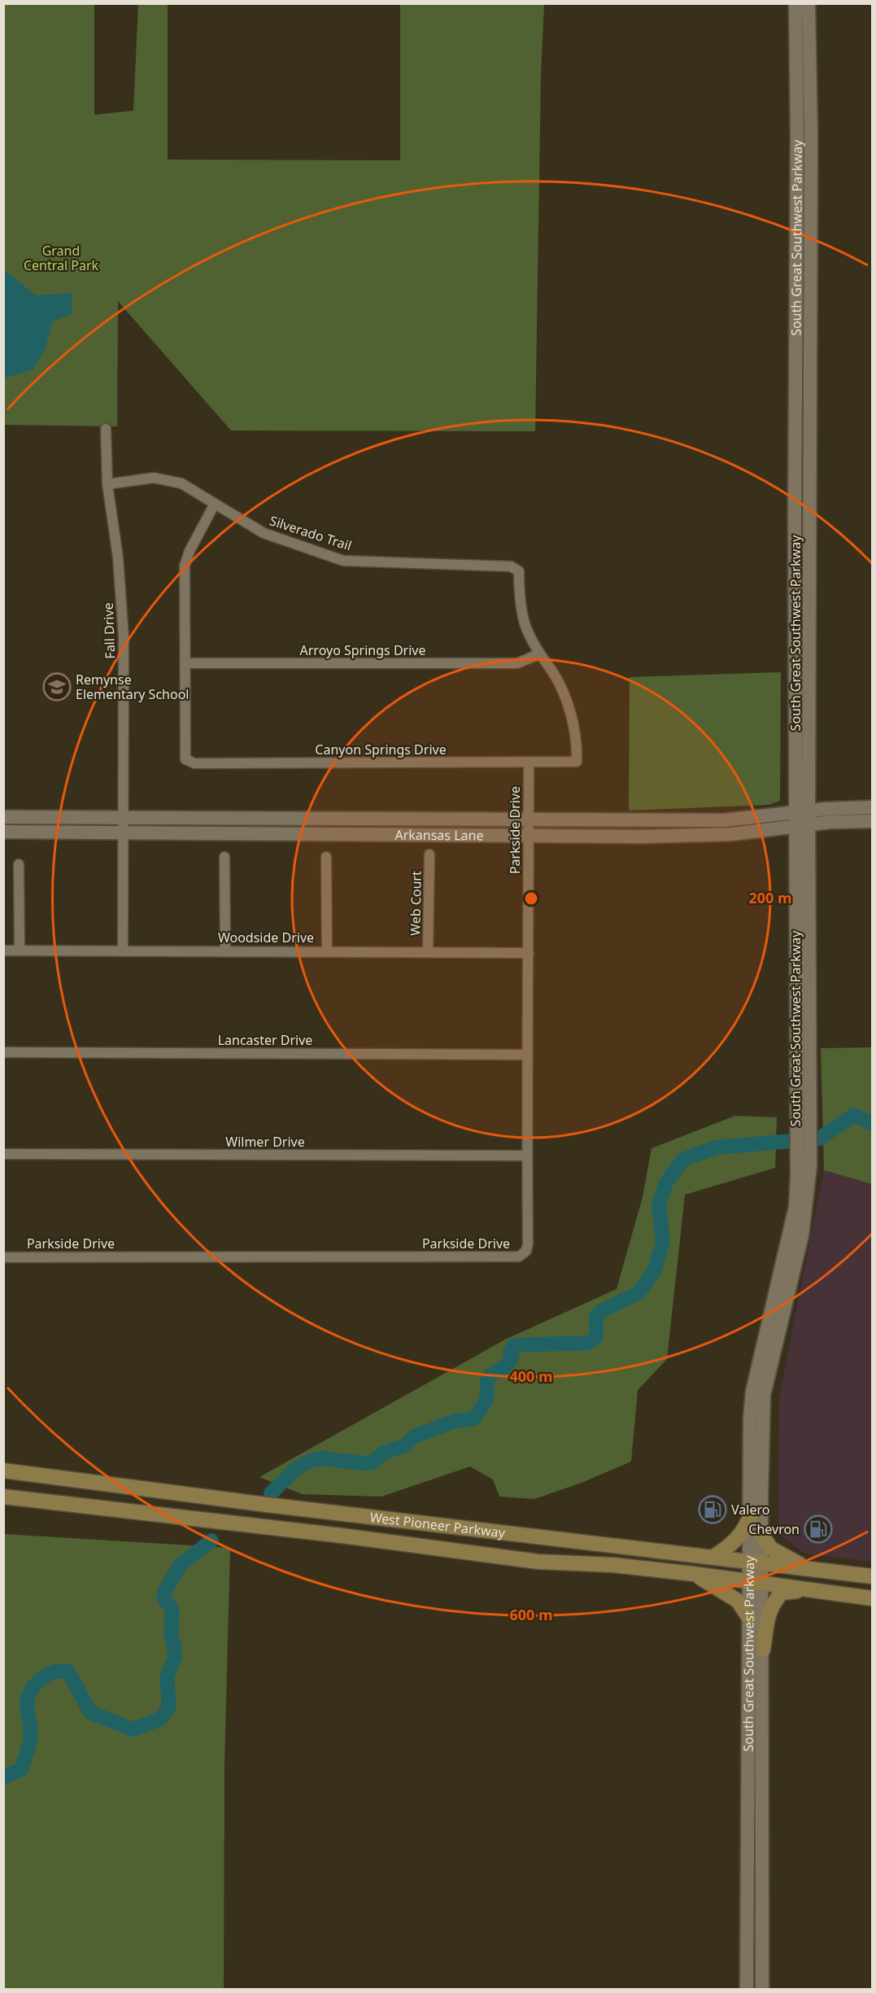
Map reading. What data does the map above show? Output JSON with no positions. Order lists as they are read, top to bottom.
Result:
{
  "streets": {
    "main road": ["South Great Southwest Parkway", "Arkansas Lane", "West Pioneer Parkway"],
    "street": [
      "Silverado Trail",
      "Fall Drive",
      "Arroyo Springs Drive",
      "Canyon Springs Drive",
      "Parkside Drive",
      "Web Court",
      "Woodside Drive",
      "Lancaster Drive",
      "Wilmer Drive"
    ]
  },
  "crossings": [
    ["South Great Southwest Parkway", "Arkansas Lane"],
    ["South Great Southwest Parkway", "West Pioneer Parkway"],
    ["Silverado Trail", "Fall Drive"],
    ["Silverado Trail", "Arroyo Springs Drive"],
    ["Silverado Trail", "Canyon Springs Drive"],
    ["Fall Drive", "Arkansas Lane"],
    ["Fall Drive", "Woodside Drive"],
    ["Arroyo Springs Drive", "Canyon Springs Drive"],
    ["Canyon Springs Drive", "Parkside Drive"],
    ["Parkside Drive", "Arkansas Lane"],
    ["Parkside Drive", "Woodside Drive"],
    ["Parkside Drive", "Lancaster Drive"],
    ["Parkside Drive", "Wilmer Drive"],
    ["Web Court", "Woodside Drive"]
  ],
  "parks": ["Grand Central Park"],
  "places": {
    "school or university": ["Remynse Elementary School"],
    "fuel station": ["Valero", "Chevron"]
  },
  "rings": ["200 m", "400 m", "600 m"]
}
